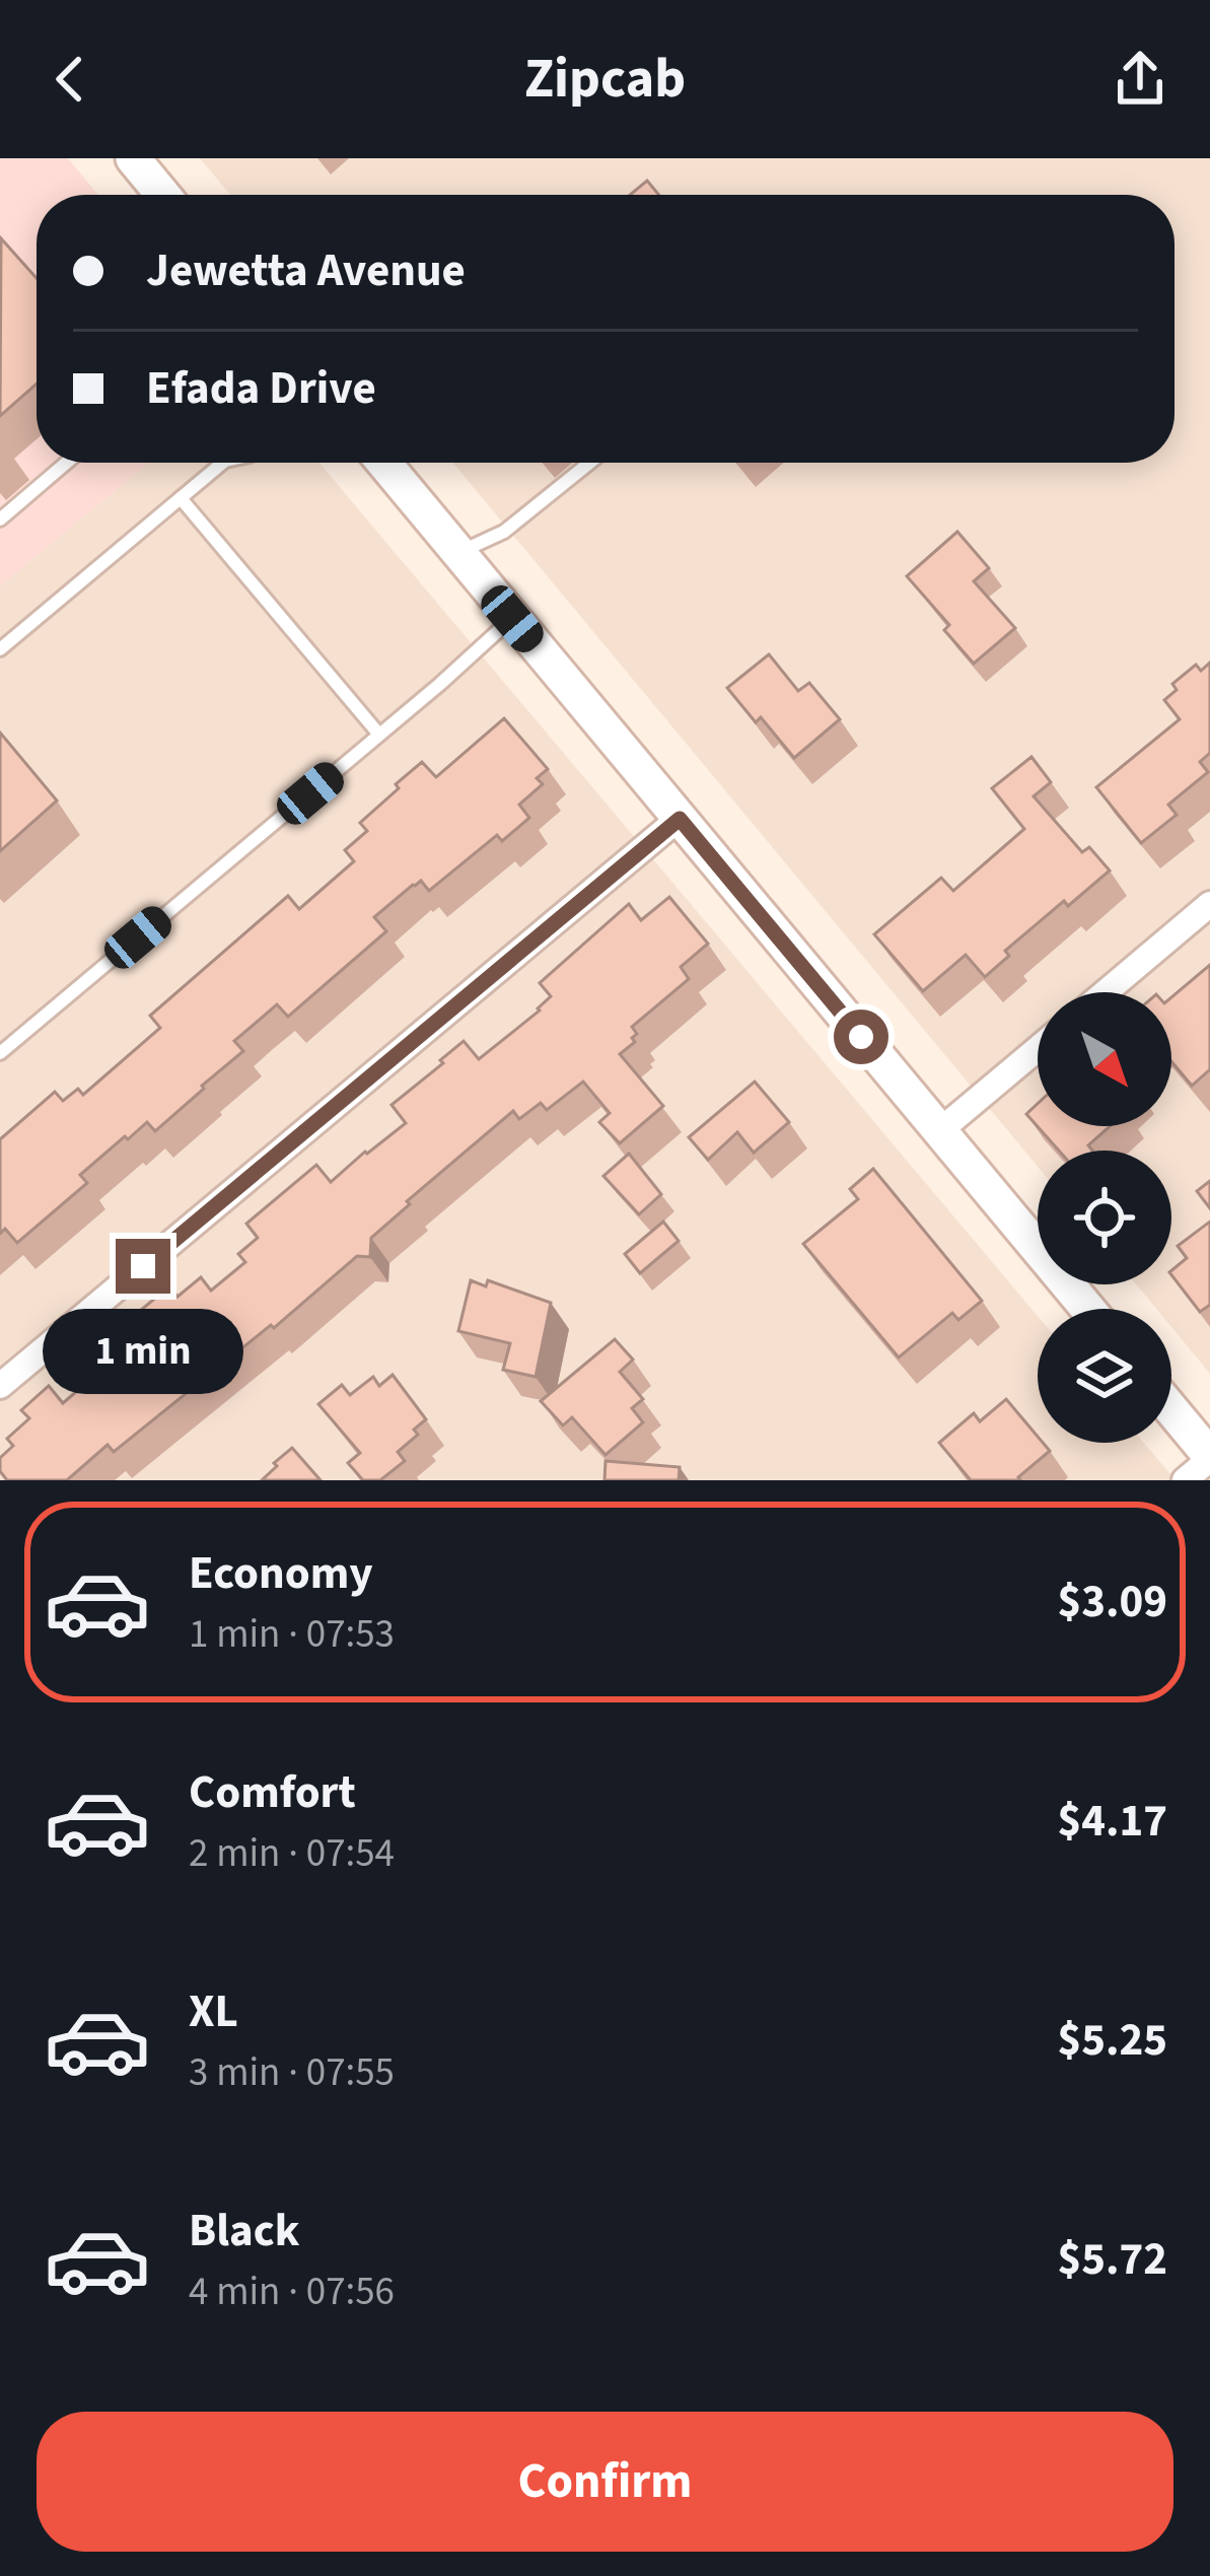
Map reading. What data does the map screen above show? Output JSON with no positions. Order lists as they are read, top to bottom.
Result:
{
  "north": "bottom right",
  "page": {
    "header": "Zipcab",
    "banner": ["Jewetta Avenue", "Efada Drive"],
    "bubble": "1 min",
    "list": [
      {
        "name": "Economy",
        "note": "1 min · 07:53",
        "value": "$3.09"
      },
      {
        "name": "Comfort",
        "note": "2 min · 07:54",
        "value": "$4.17"
      },
      {
        "name": "XL",
        "note": "3 min · 07:55",
        "value": "$5.25"
      },
      {
        "name": "Black",
        "note": "4 min · 07:56",
        "value": "$5.72"
      }
    ],
    "buttons": "Confirm"
  }
}
